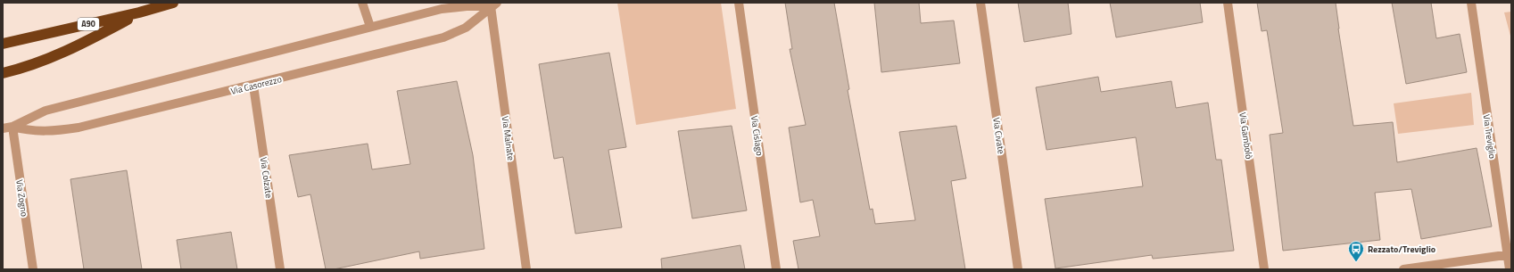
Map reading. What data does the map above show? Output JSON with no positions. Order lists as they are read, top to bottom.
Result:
{
  "streets": {
    "highway": ["A90"],
    "street": [
      "Via Casorezzo",
      "Via Cislago",
      "Via Civate",
      "Via Gambolò",
      "Via Treviglio",
      "Via Malnate",
      "Via Colzate",
      "Via Zogno"
    ]
  },
  "crossings": [
    ["Via Casorezzo", "Via Malnate"],
    ["Via Casorezzo", "Via Colzate"],
    ["Via Casorezzo", "Via Zogno"]
  ],
  "places": {
    "bus stop": ["Rezzato/Treviglio"]
  }
}
